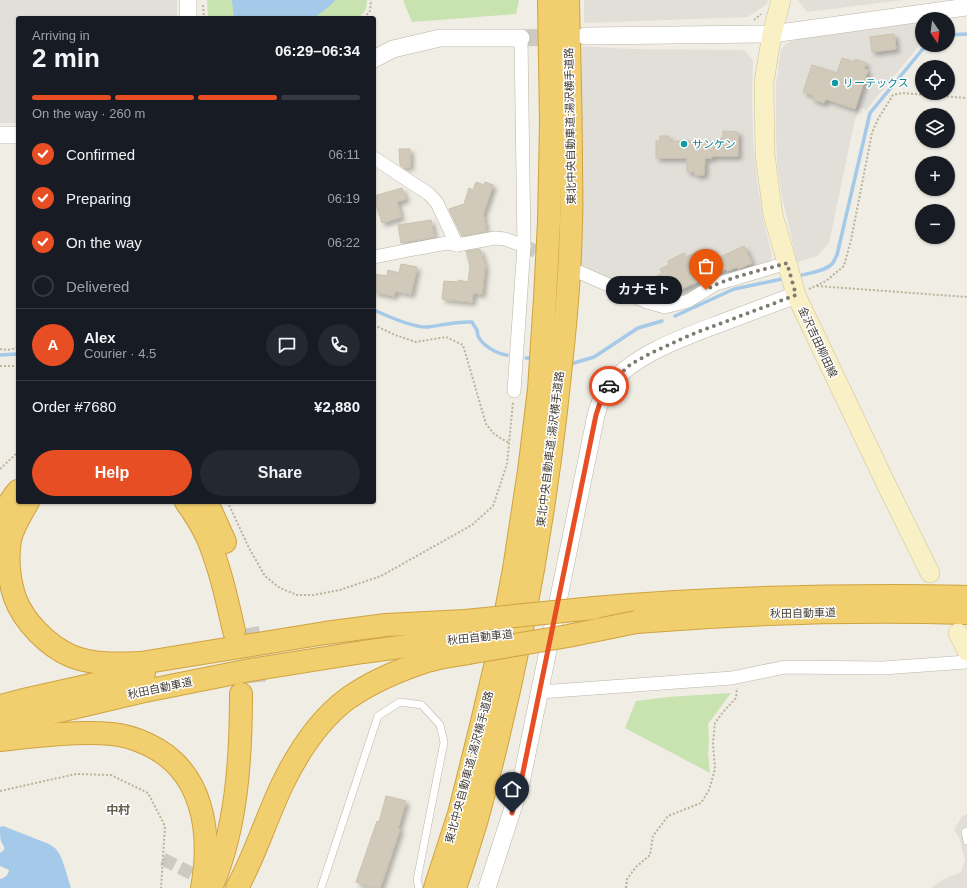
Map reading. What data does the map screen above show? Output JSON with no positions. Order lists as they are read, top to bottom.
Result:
{
  "streets": {
    "highway": ["東北中央自動車道;湯沢横手道路", "秋田自動車道"],
    "main road": ["金沢吉田柳田線"]
  },
  "districts": ["中村"],
  "places": ["リーテックス", "サンケン", "カナモト"],
  "north": "bottom",
  "page": {
    "map_buttons": ["+", "−"],
    "heading": ["2 min", "Arriving in", "06:29–06:34"],
    "panel": [
      "Alex",
      "Courier · 4.5",
      "Order #7680",
      "¥2,880"
    ],
    "bar": "On the way · 260 m",
    "list": [
      ["Confirmed", "06:11"],
      ["Preparing", "06:19"],
      ["On the way", "06:22"],
      "Delivered"
    ],
    "bubble": "カナモト",
    "round": "A",
    "buttons": ["Help", "Share"]
  }
}
